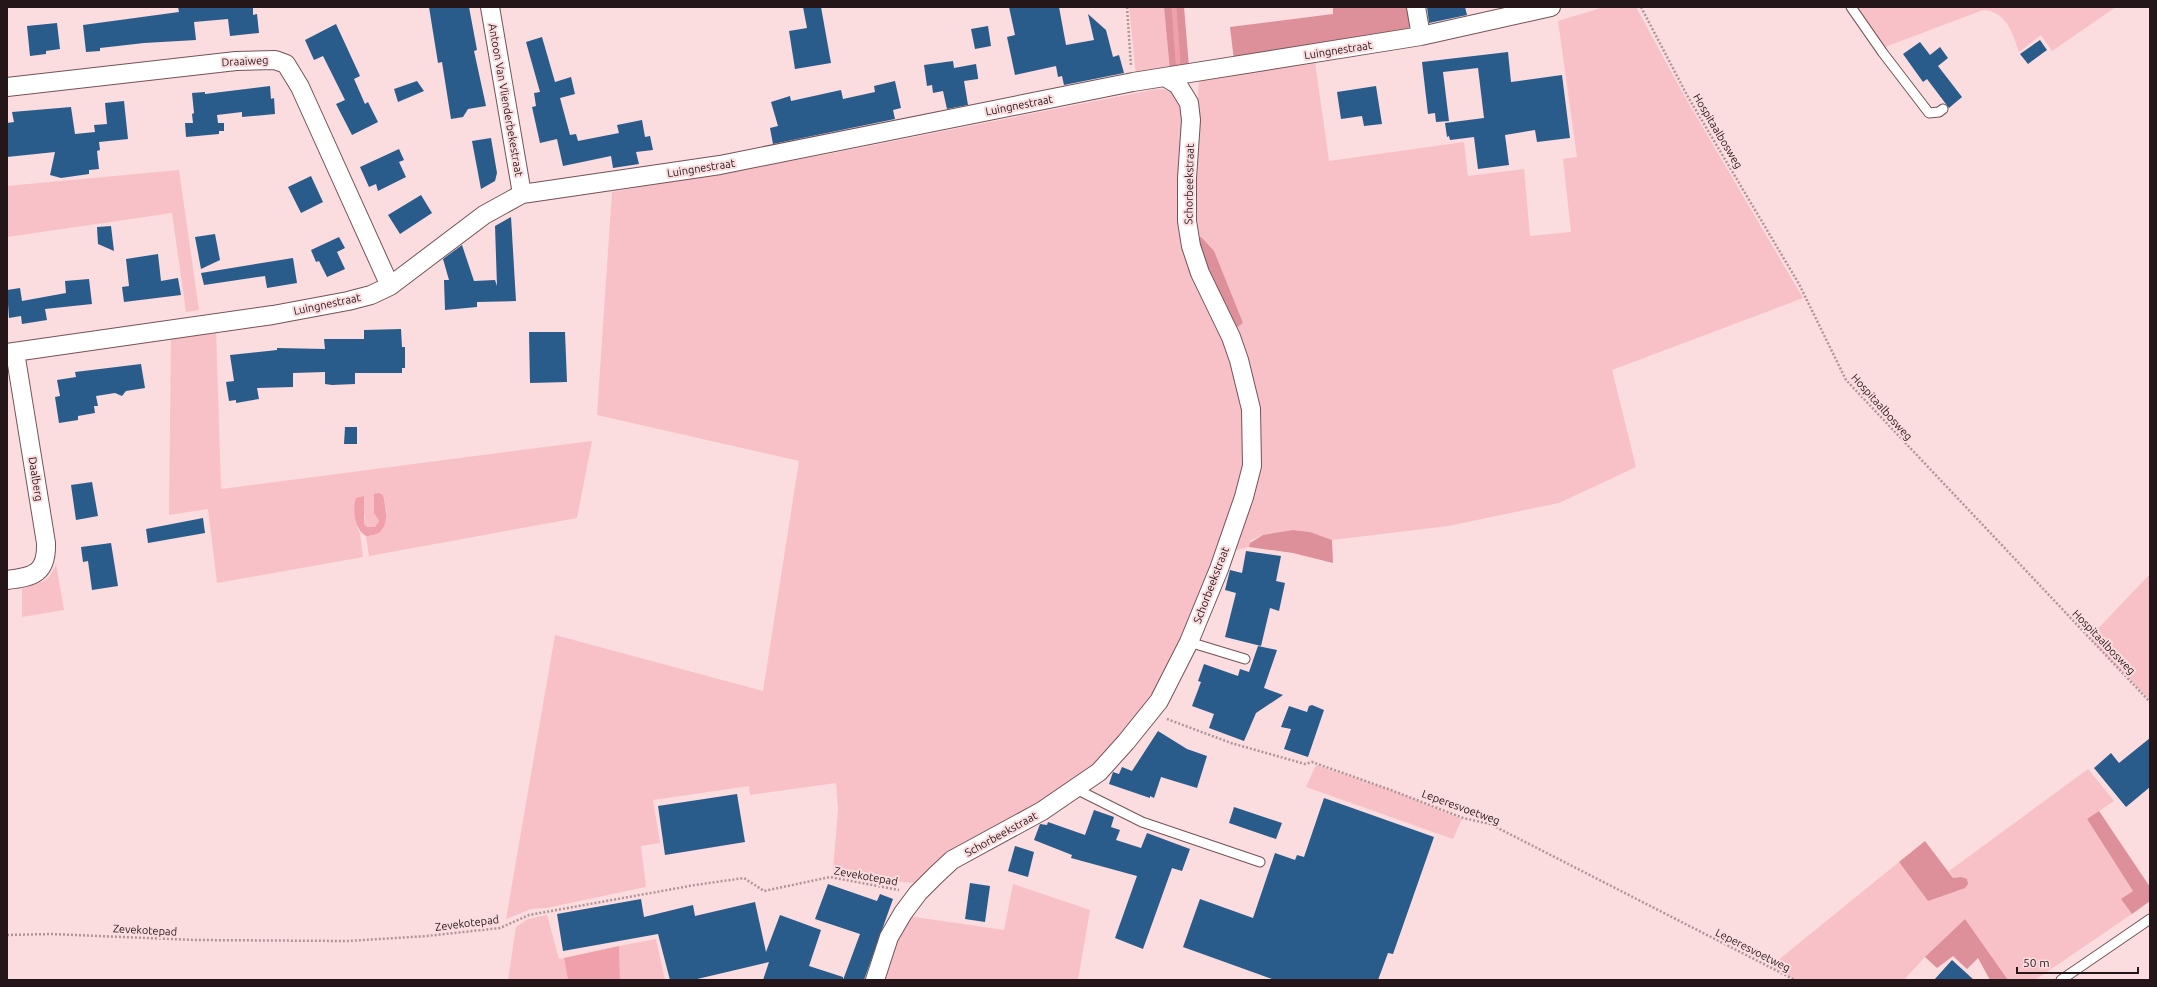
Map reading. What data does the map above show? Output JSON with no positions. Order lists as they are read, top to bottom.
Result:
{
  "streets": {
    "street": [
      "Luingnestraat",
      "Draaiweg",
      "Antoon Van Vlienderbekestraat",
      "Schorbeekstraat",
      "Daalberg"
    ],
    "path": ["Hospitaalbosweg", "Leperesvoetweg", "Zevekotepad"]
  },
  "crossings": [
    ["Luingnestraat", "Draaiweg"],
    ["Luingnestraat", "Antoon Van Vlienderbekestraat"],
    ["Luingnestraat", "Schorbeekstraat"],
    ["Luingnestraat", "Daalberg"],
    ["Schorbeekstraat", "Leperesvoetweg"],
    ["Schorbeekstraat", "Zevekotepad"]
  ],
  "scale_bar": "50 m"
}
